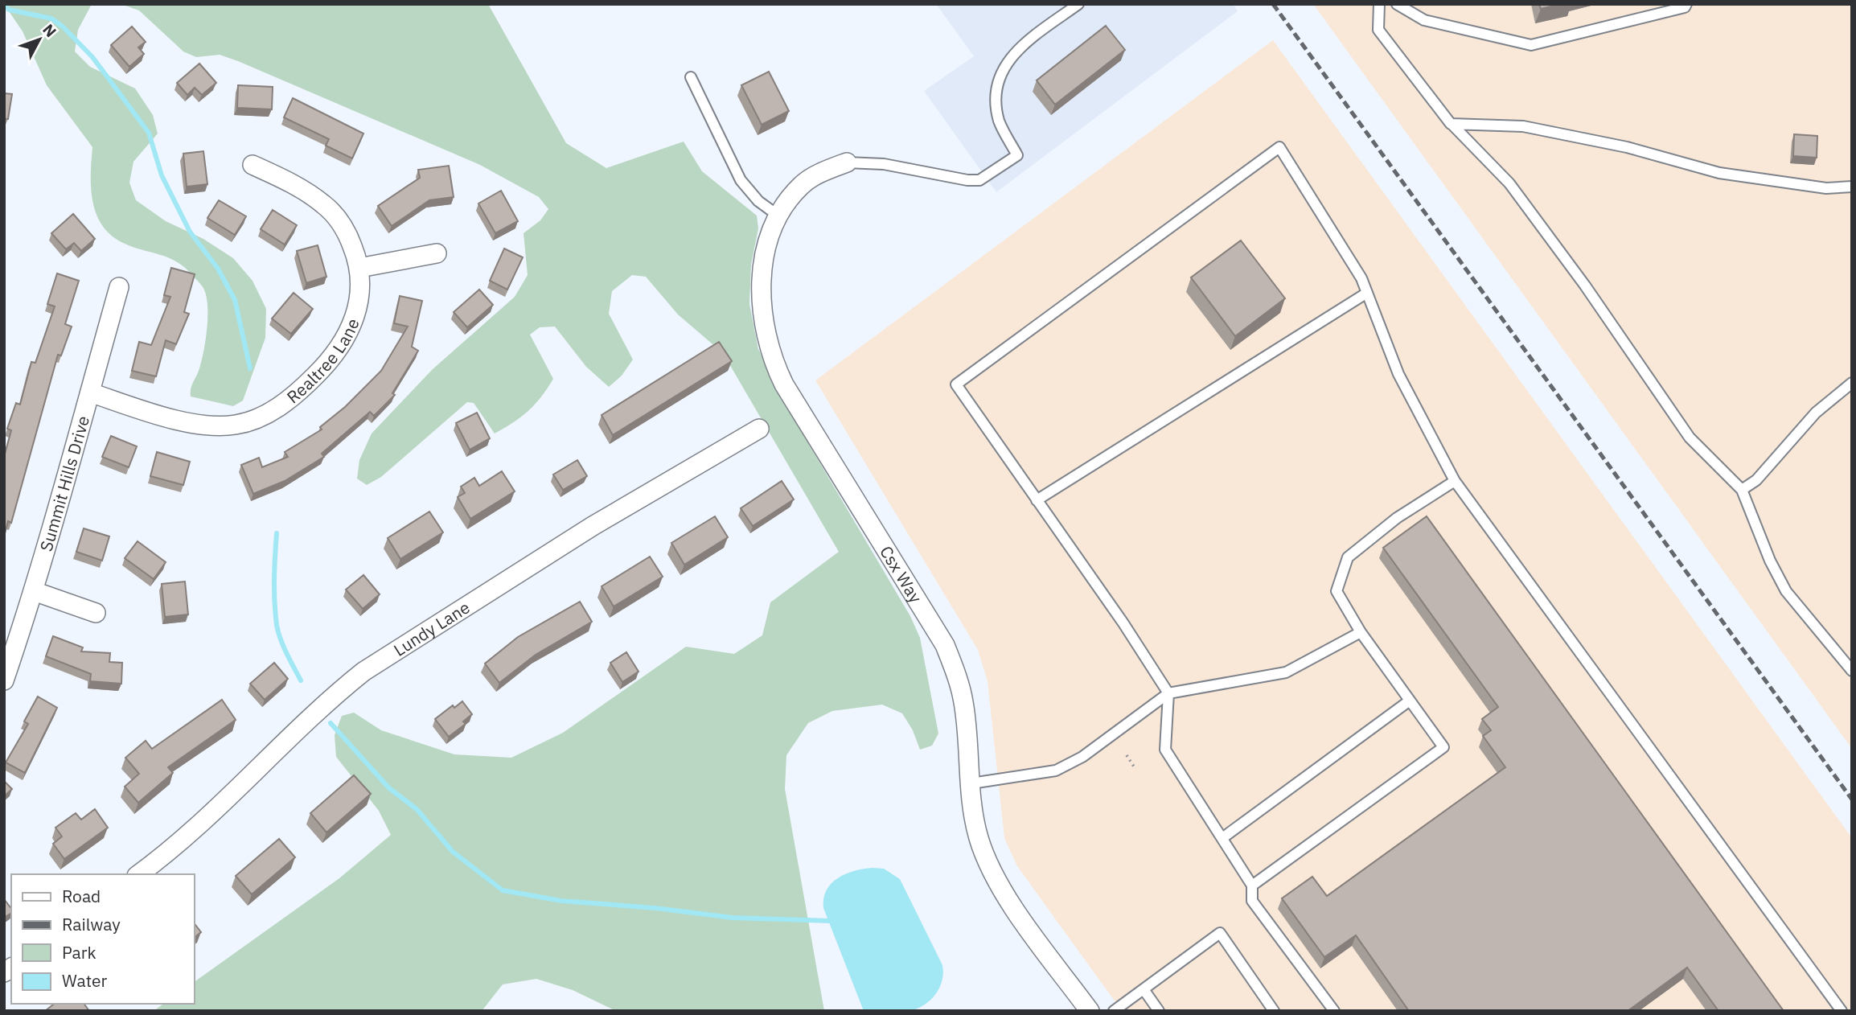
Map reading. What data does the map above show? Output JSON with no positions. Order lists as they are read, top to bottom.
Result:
{
  "streets": {
    "street": [
      "Realtree Lane",
      "Summit Hills Drive",
      "Csx Way",
      "Lundy Lane"
    ]
  },
  "crossings": [
    ["Realtree Lane", "Summit Hills Drive"]
  ],
  "legend": [
    "Road",
    "Railway",
    "Park",
    "Water"
  ],
  "north": "top right"
}
